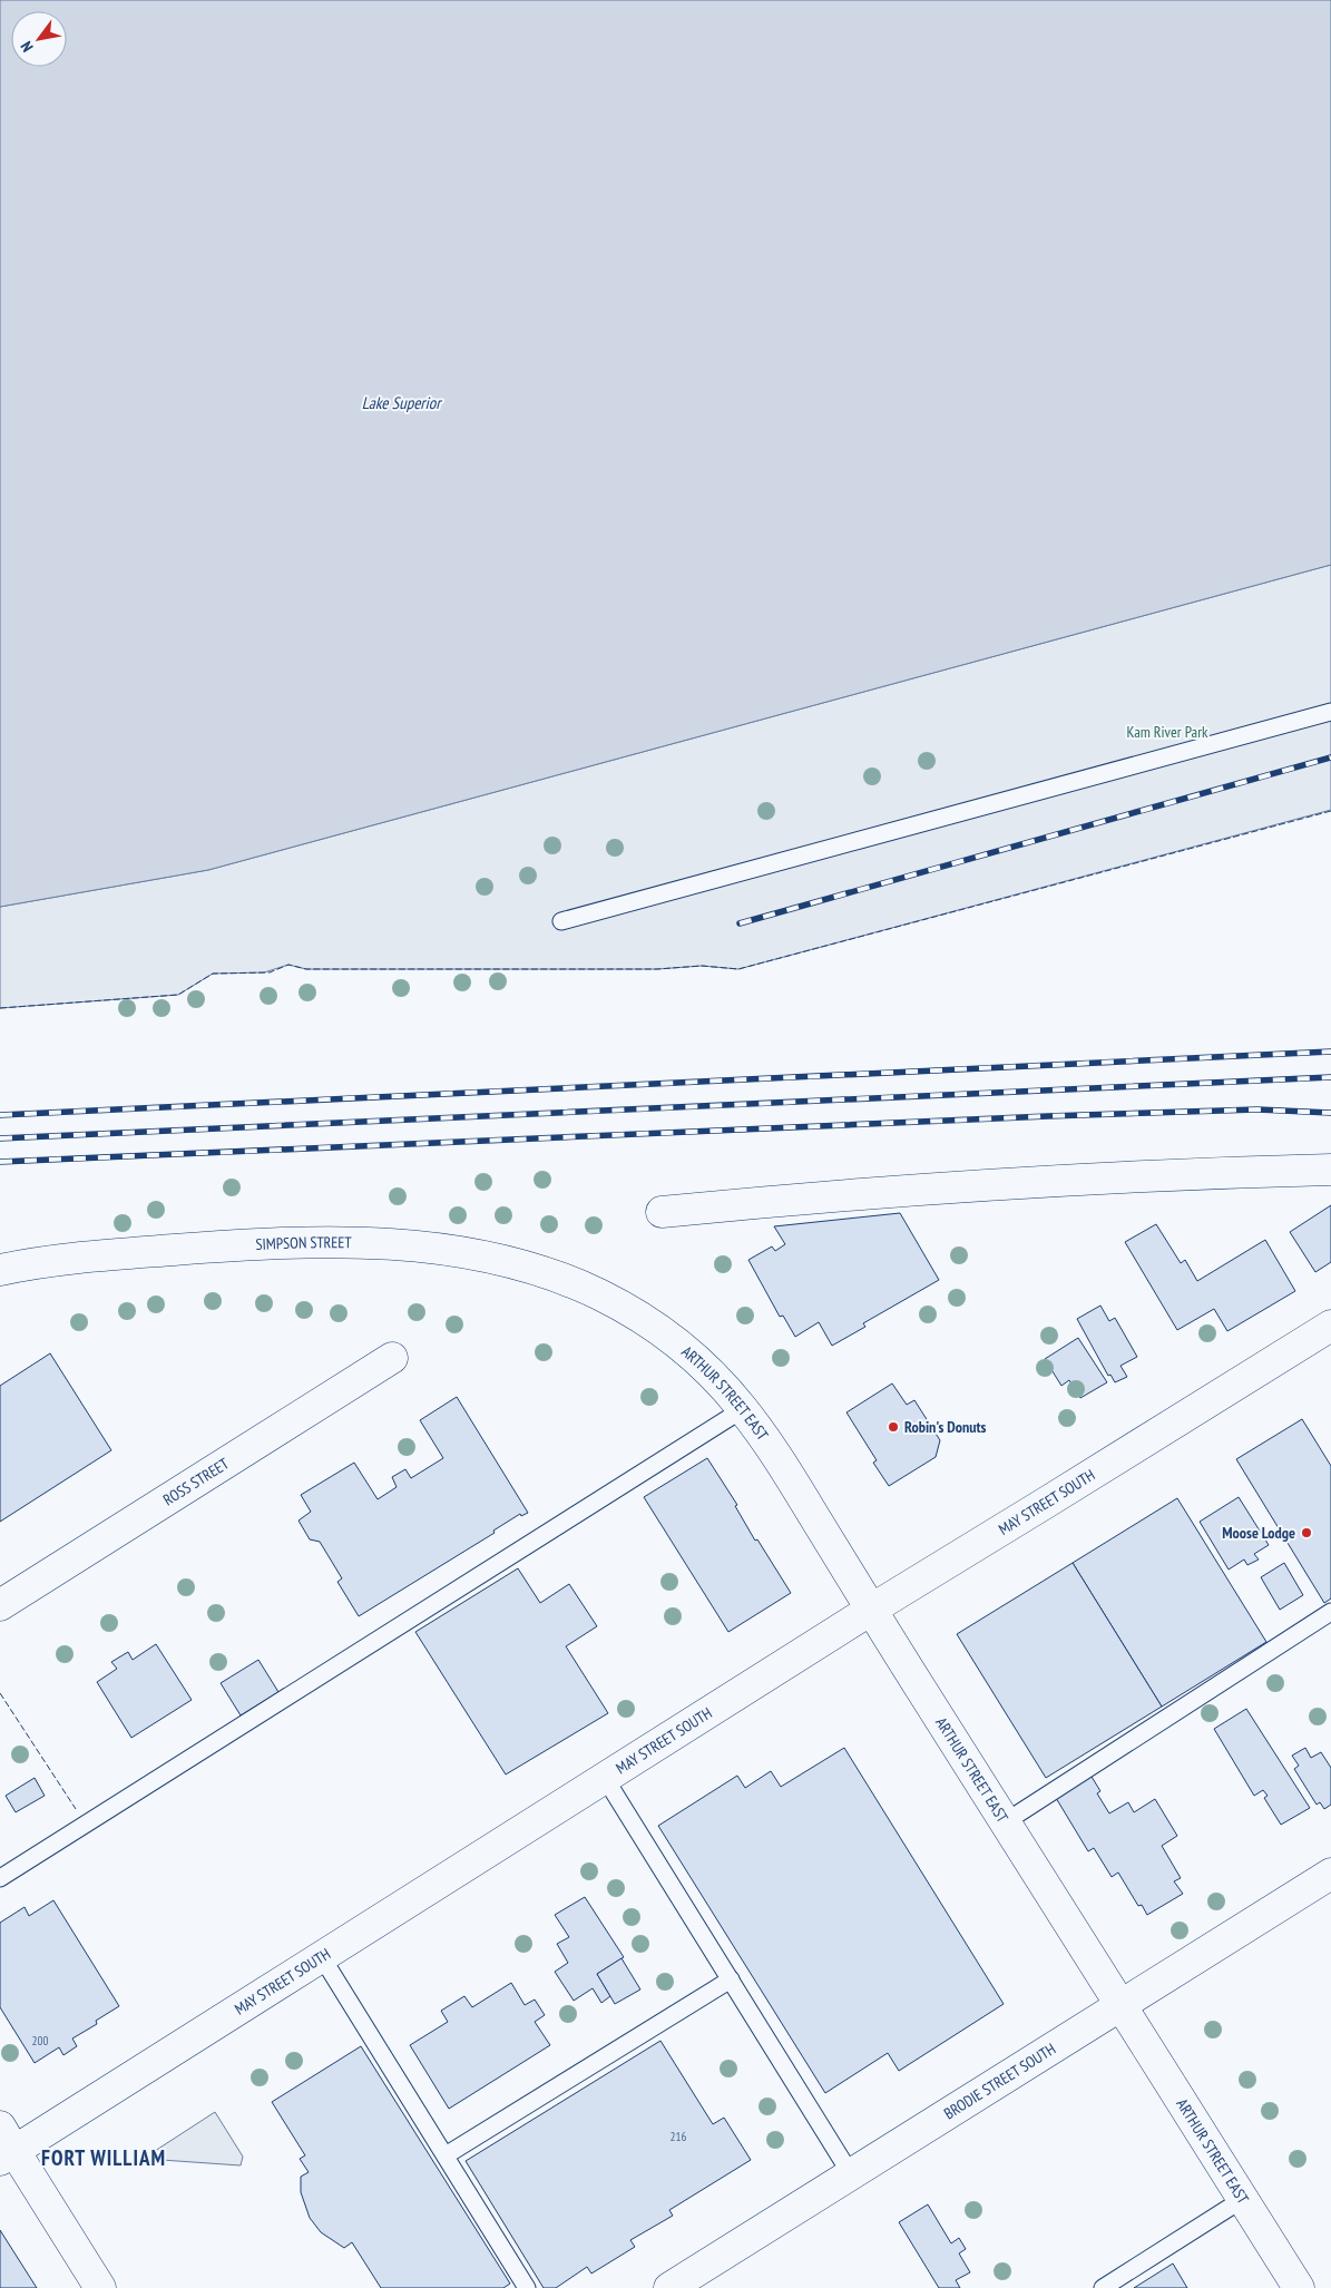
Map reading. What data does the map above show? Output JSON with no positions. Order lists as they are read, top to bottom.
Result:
{
  "streets": {
    "main road": [
      "SIMPSON STREET",
      "ARTHUR STREET EAST",
      "ROSS STREET",
      "MAY STREET SOUTH",
      "BRODIE STREET SOUTH"
    ]
  },
  "crossings": [
    ["SIMPSON STREET", "ARTHUR STREET EAST"],
    ["ARTHUR STREET EAST", "MAY STREET SOUTH"],
    ["ARTHUR STREET EAST", "BRODIE STREET SOUTH"]
  ],
  "districts": ["FORT WILLIAM"],
  "water": ["Lake Superior"],
  "parks": ["Kam River Park"],
  "places": ["Robin's Donuts", "Moose Lodge"],
  "house_numbers": ["200", "216"],
  "north": "bottom left"
}
